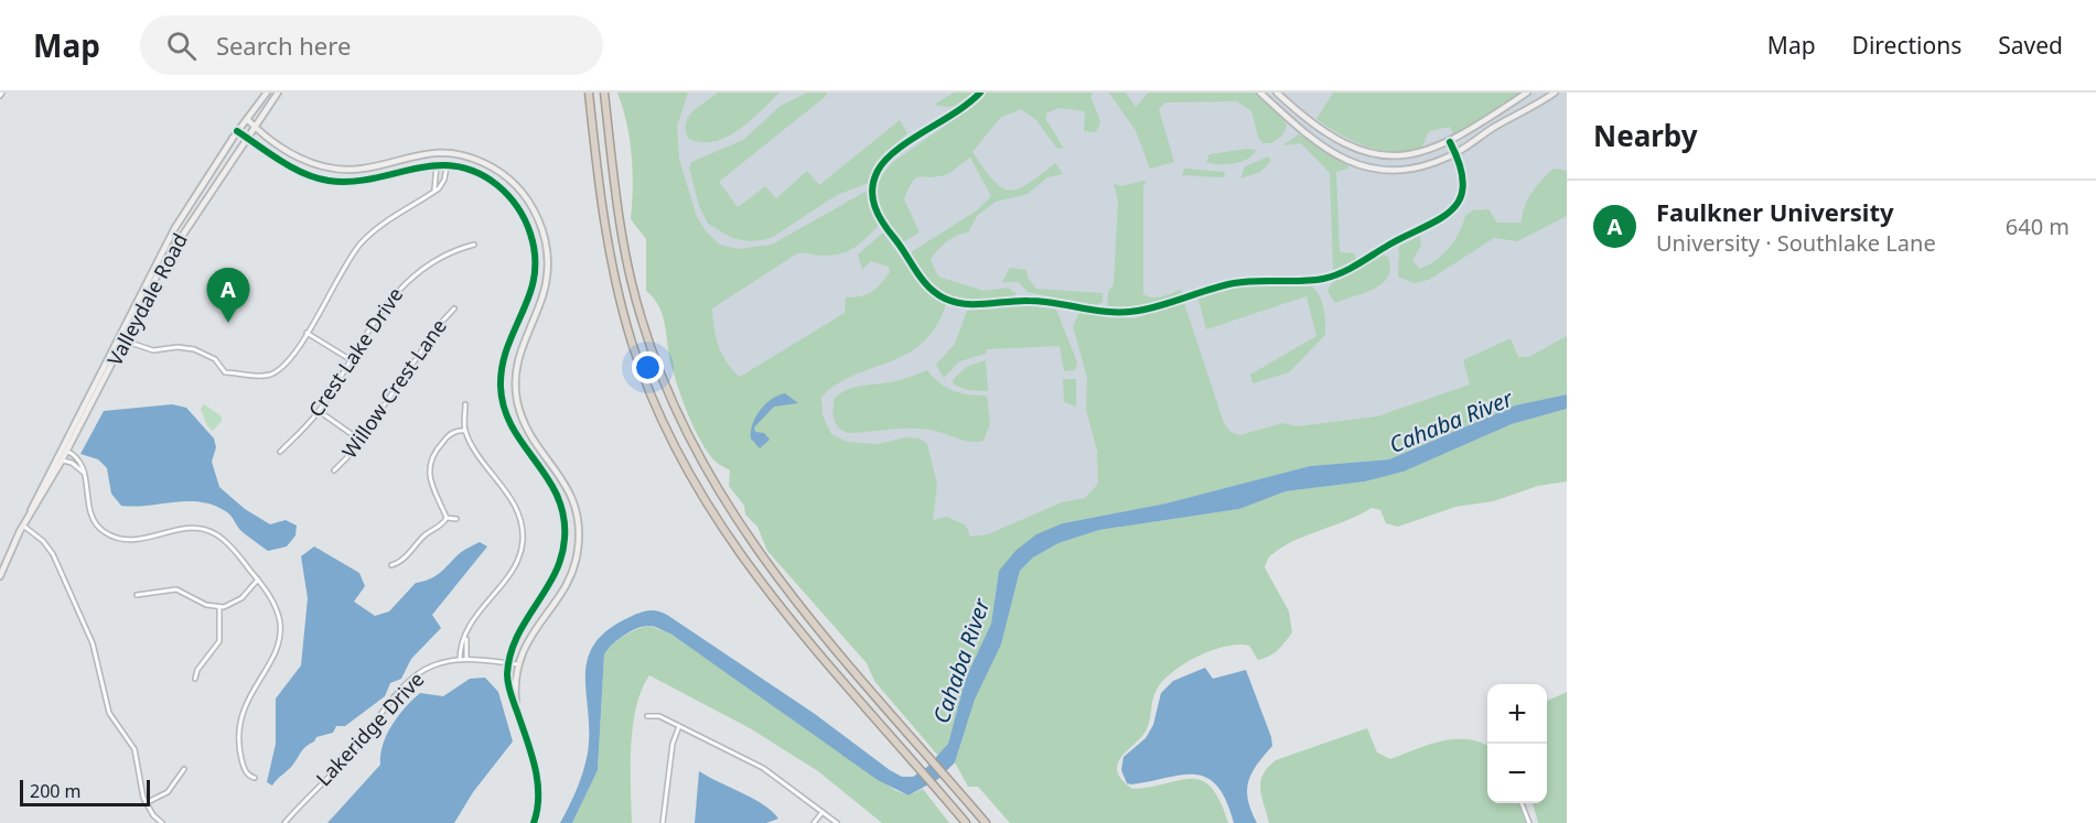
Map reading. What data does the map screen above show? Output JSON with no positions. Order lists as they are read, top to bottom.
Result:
{
  "streets": {
    "street": [
      "Valleydale Road",
      "Crest Lake Drive",
      "Willow Crest Lane",
      "Lakeridge Drive"
    ]
  },
  "water": ["Cahaba River"],
  "scale_bar": "200 m",
  "page": {
    "header": "Map",
    "search": "Search here",
    "nav": ["Map", "Directions", "Saved"],
    "heading": "Nearby",
    "list": [
      {
        "mark": "A",
        "name": "Faulkner University",
        "note": "University · Southlake Lane",
        "value": "640 m"
      }
    ],
    "pins": "A",
    "map_buttons": ["+", "−"],
    "scale": "200 m"
  }
}
